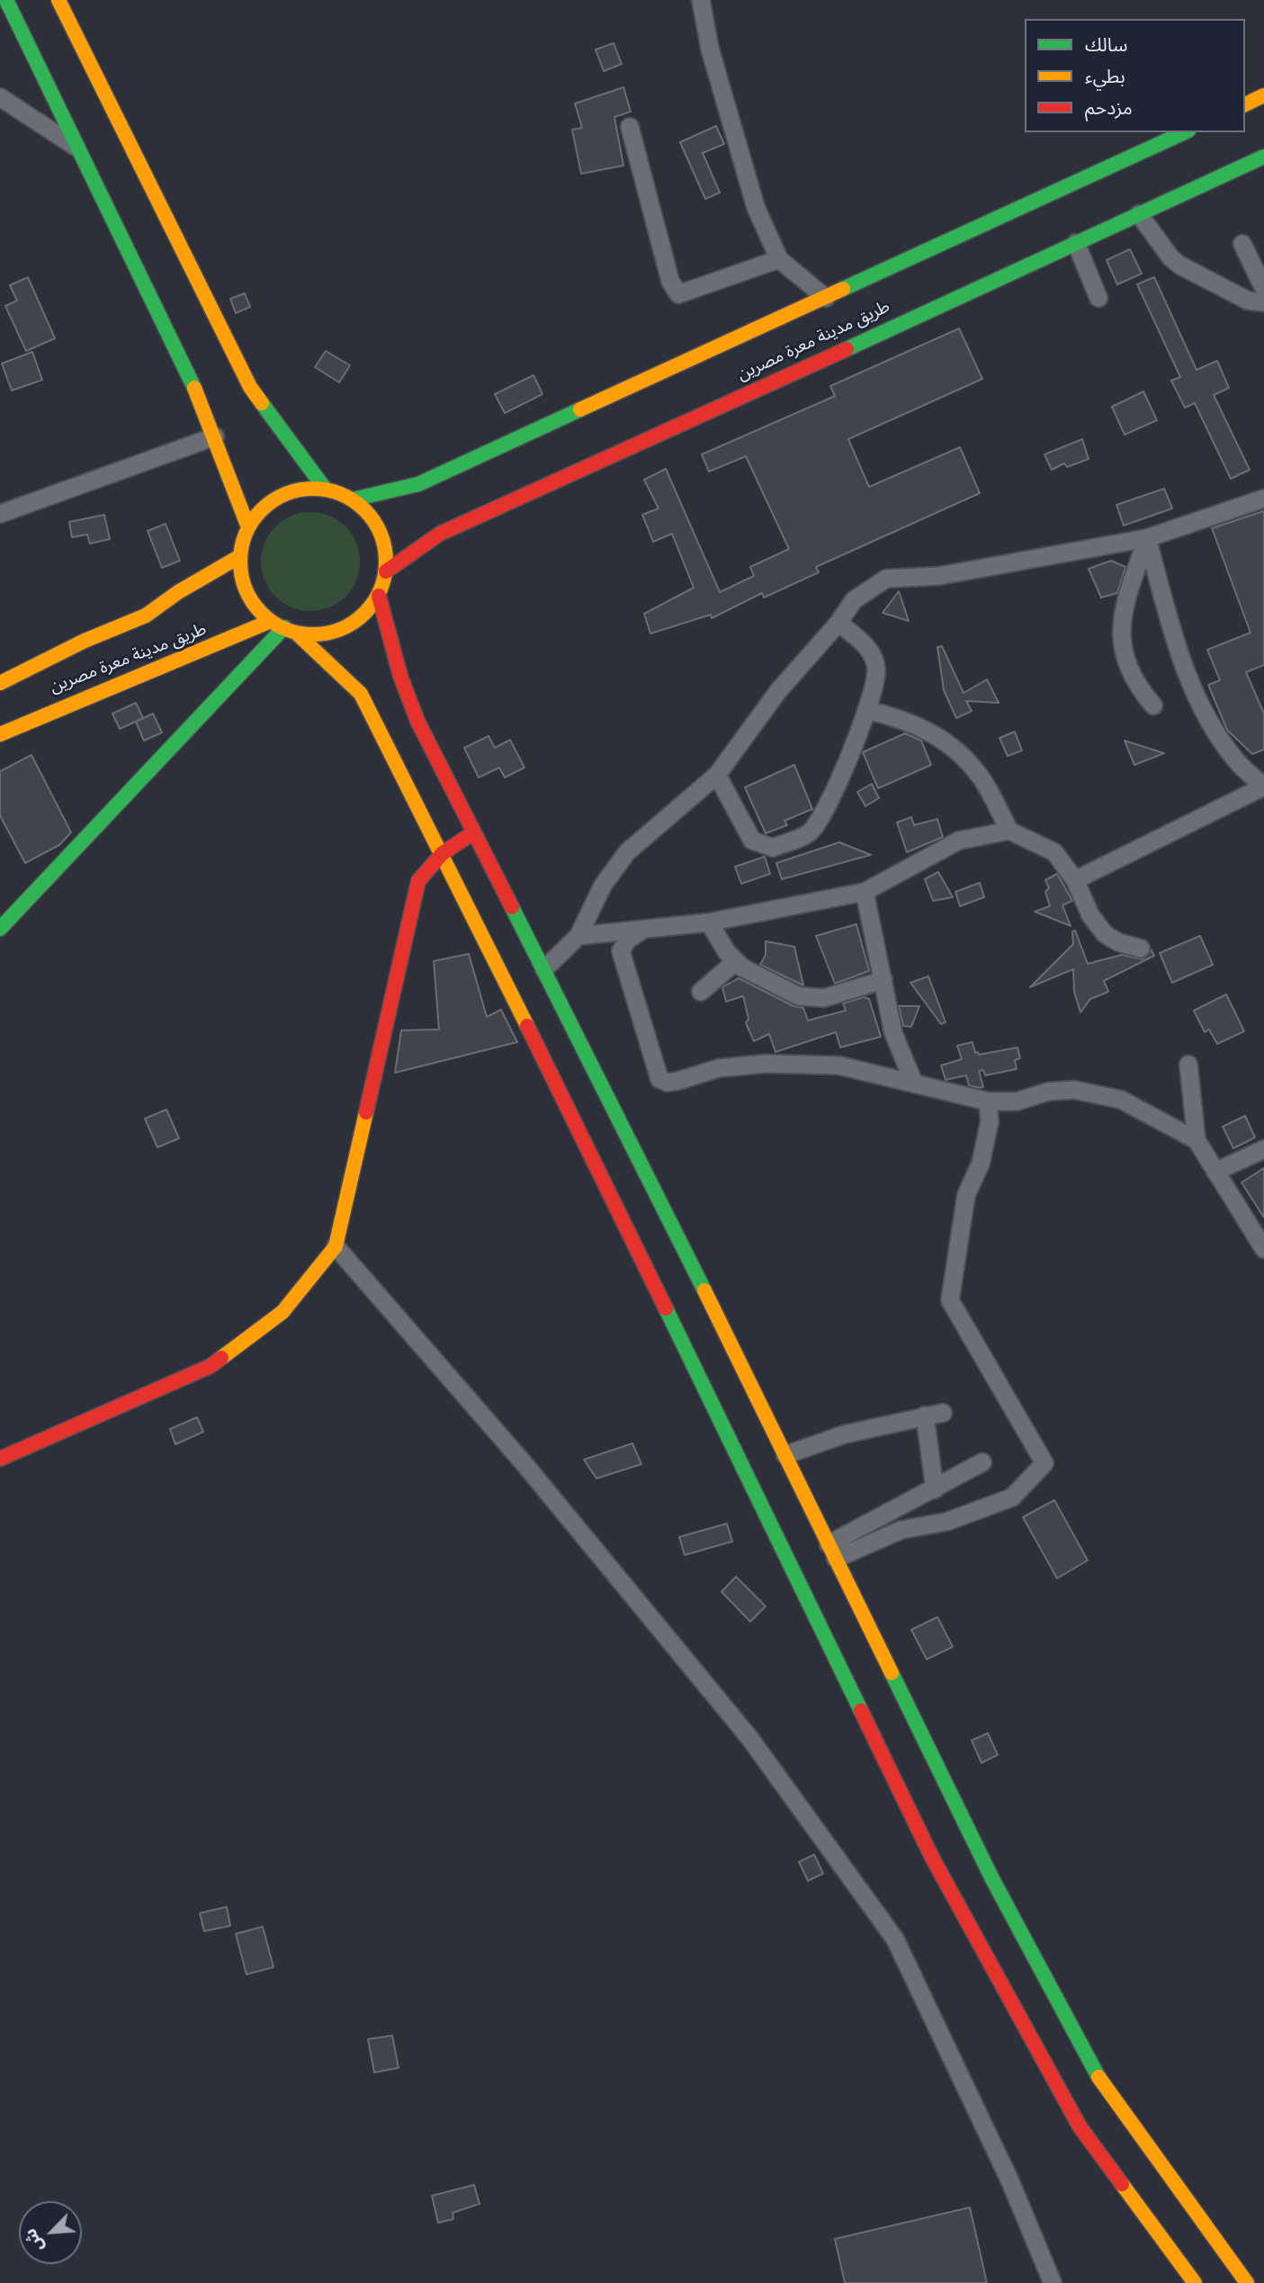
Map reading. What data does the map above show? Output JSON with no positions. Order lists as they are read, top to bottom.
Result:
{
  "streets": {
    "main road": ["طريق مدينة معرة مصرين"]
  },
  "legend": ["سالك", "بطيء", "مزدحم"],
  "north": "bottom left"
}
